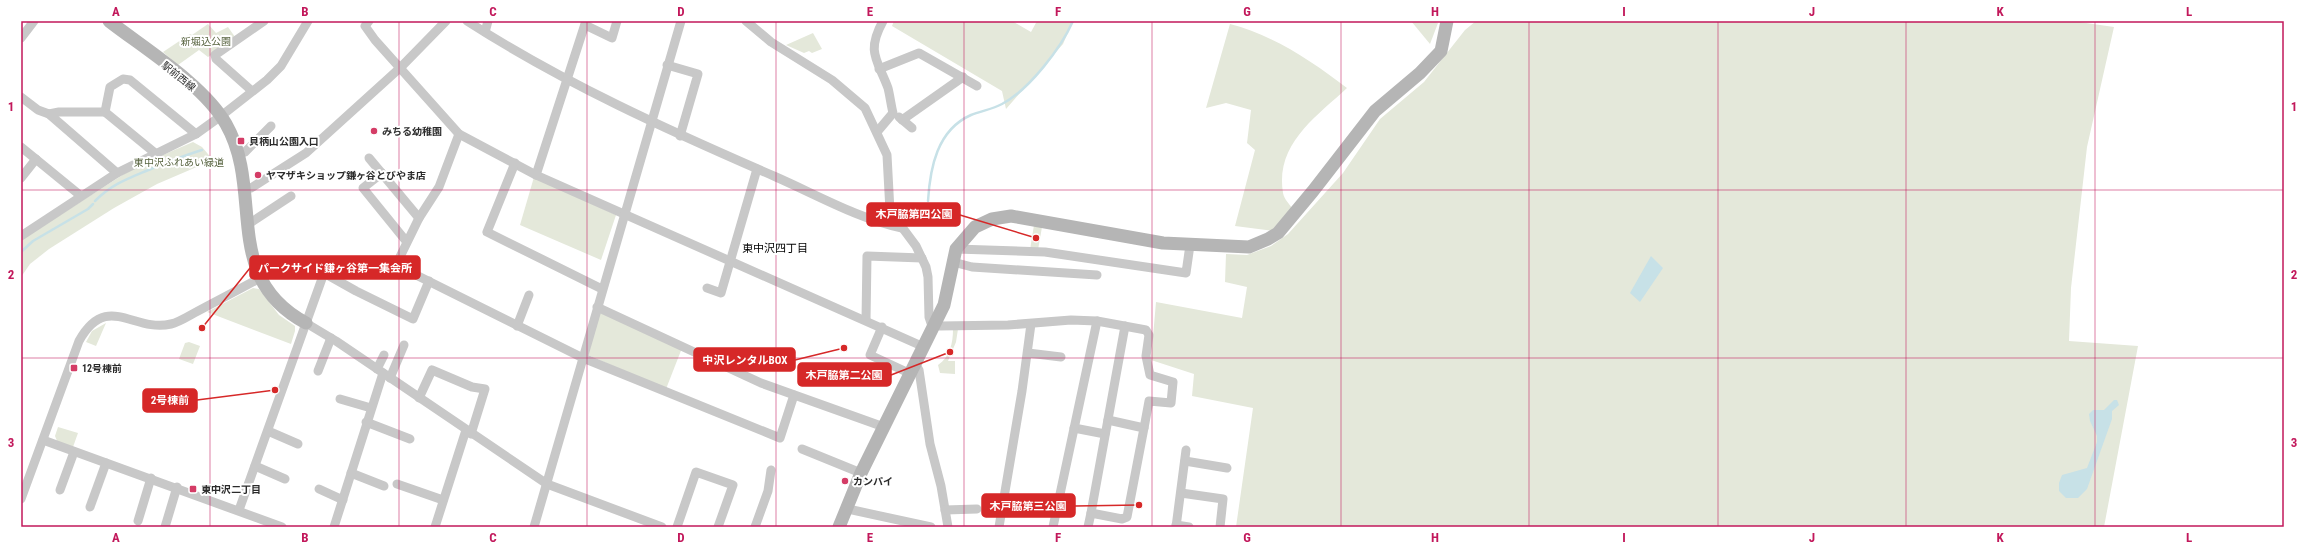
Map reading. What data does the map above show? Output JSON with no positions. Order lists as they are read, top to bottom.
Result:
{
  "streets": {
    "street": ["駅前西線"]
  },
  "districts": ["東中沢四丁目"],
  "parks": ["新堀込公園", "東中沢ふれあい緑道"],
  "places": {
    "other": [
      "みちる幼稚園",
      "ヤマザキショップ鎌ヶ谷とびやま店",
      "木戸脇第四公園",
      "パークサイド鎌ヶ谷第一集会所",
      "中沢レンタルBOX",
      "木戸脇第二公園",
      "2号棟前",
      "カンパイ",
      "木戸脇第三公園"
    ],
    "transit": ["貝柄山公園入口", "12号棟前", "東中沢二丁目"]
  },
  "grid": {
    "columns": [
      "A",
      "B",
      "C",
      "D",
      "E",
      "F",
      "G",
      "H",
      "I",
      "J",
      "K",
      "L"
    ],
    "rows": ["1", "2", "3"]
  }
}
